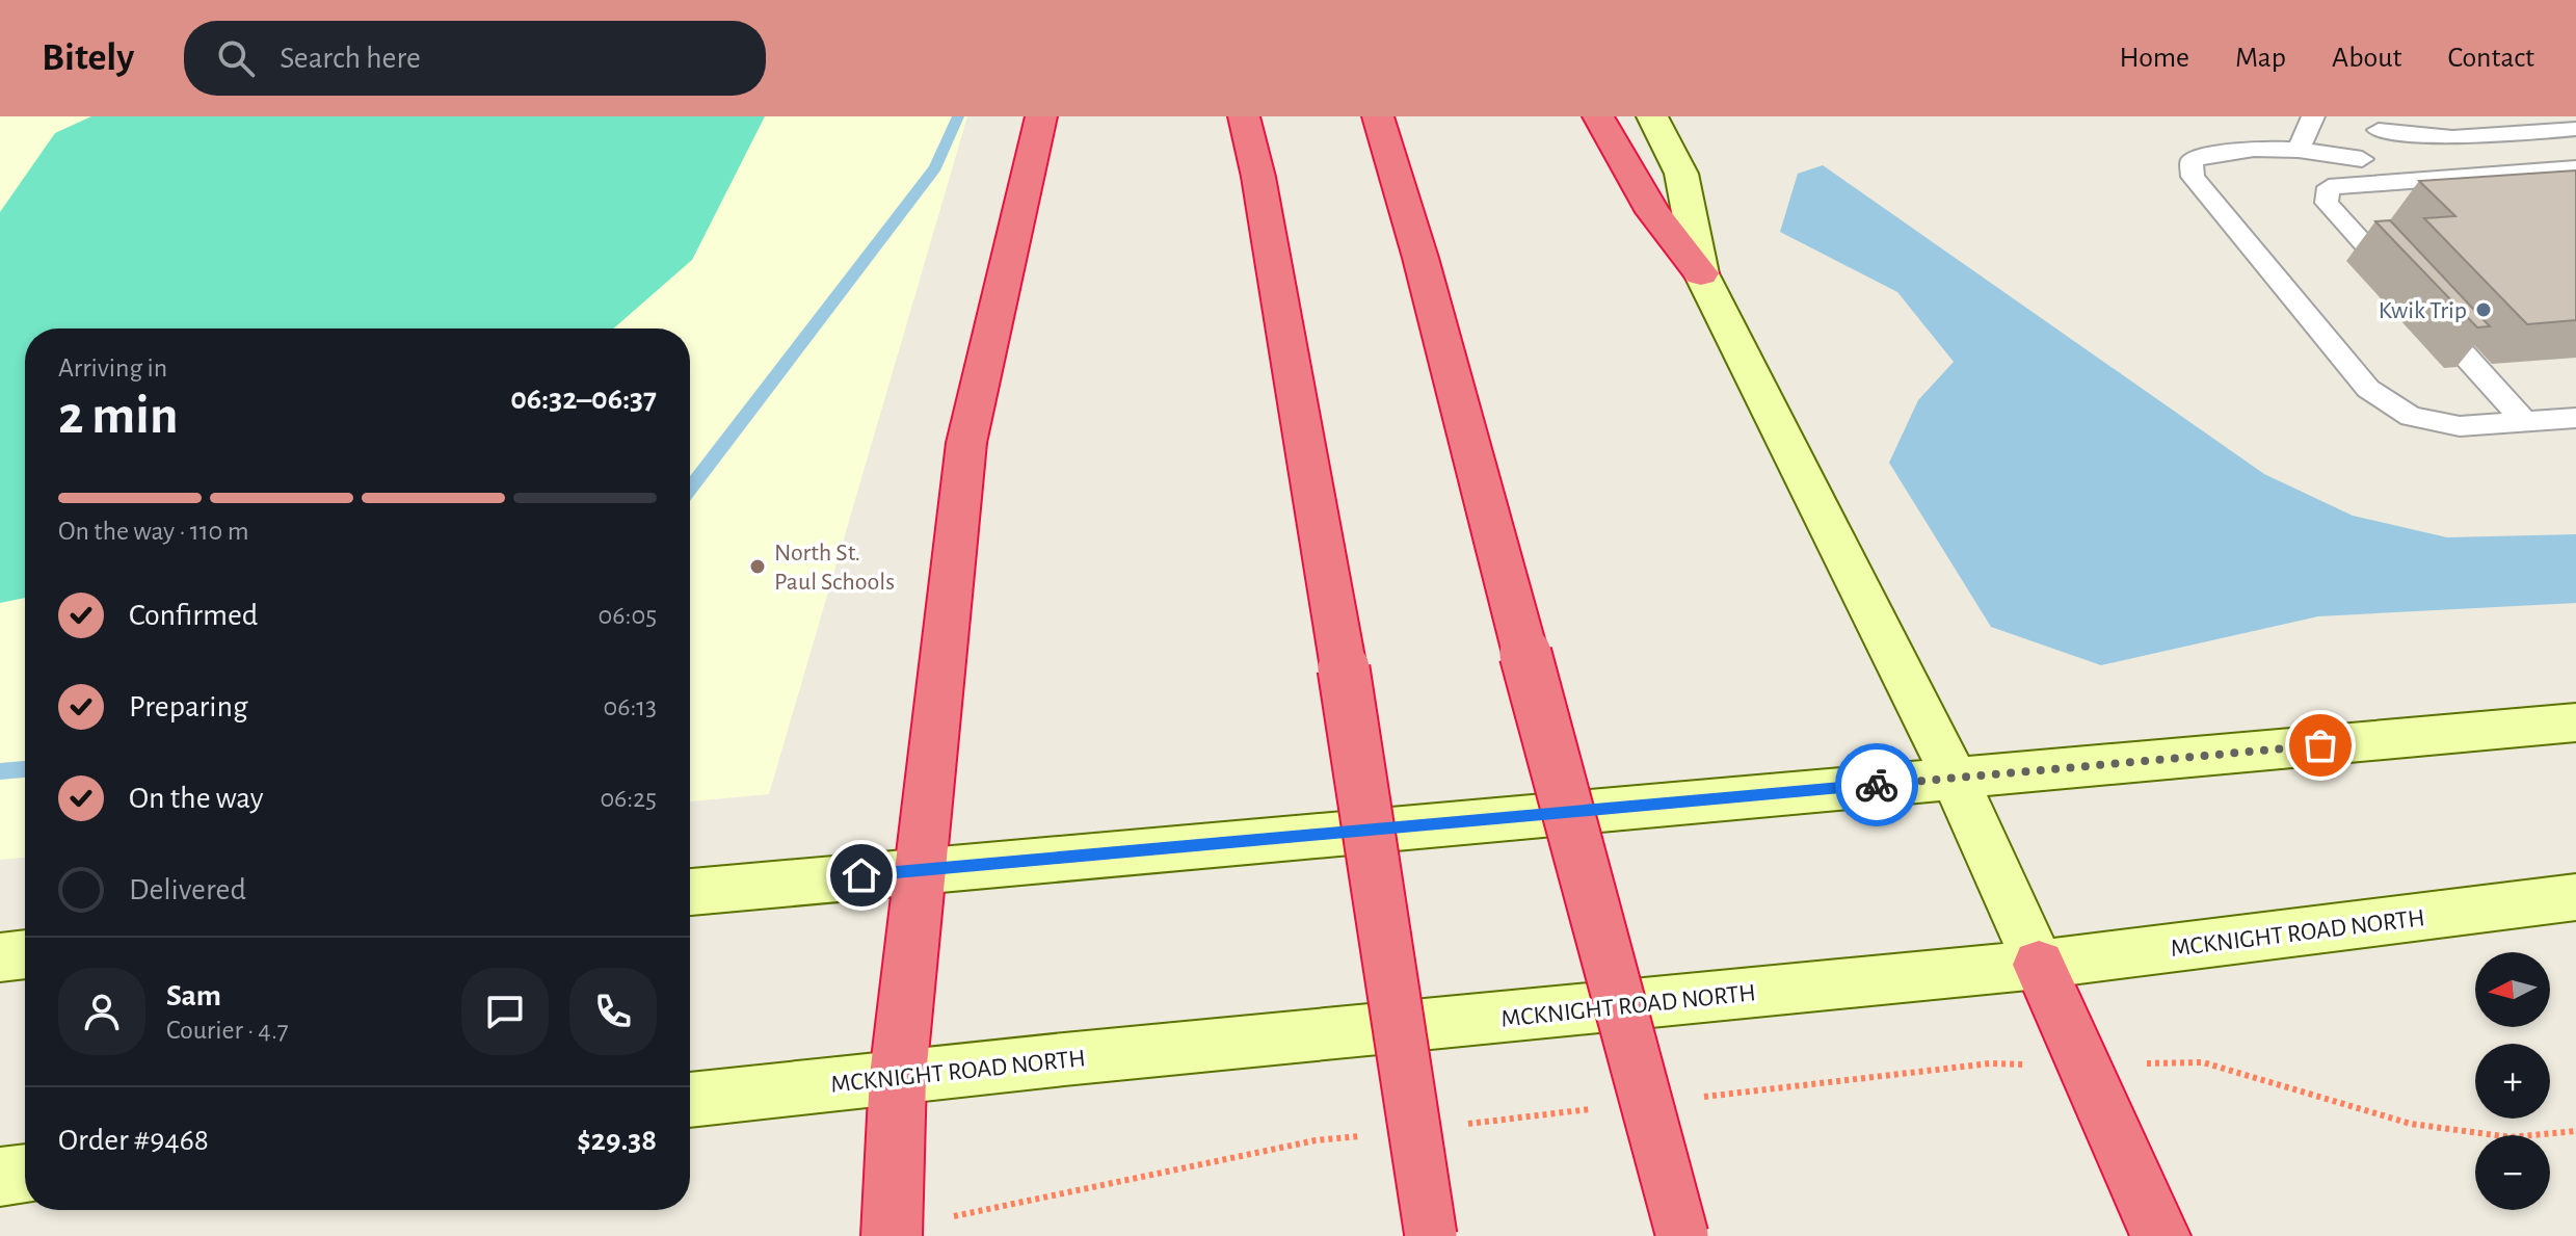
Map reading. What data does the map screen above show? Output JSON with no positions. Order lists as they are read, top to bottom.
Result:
{
  "streets": {
    "street": ["MCKNIGHT ROAD NORTH"]
  },
  "places": ["Kwik Trip", "North St. Paul Schools"],
  "north": "left",
  "page": {
    "header": "Bitely",
    "search": "Search here",
    "nav": [
      "Home",
      "Map",
      "About",
      "Contact"
    ],
    "heading": ["2 min", "Arriving in", "06:32–06:37"],
    "panel": [
      "Sam",
      "Courier · 4.7",
      "Order #9468",
      "$29.38"
    ],
    "bar": "On the way · 110 m",
    "list": [
      ["Confirmed", "06:05"],
      ["Preparing", "06:13"],
      ["On the way", "06:25"],
      "Delivered"
    ],
    "map_buttons": ["+", "−"]
  }
}
